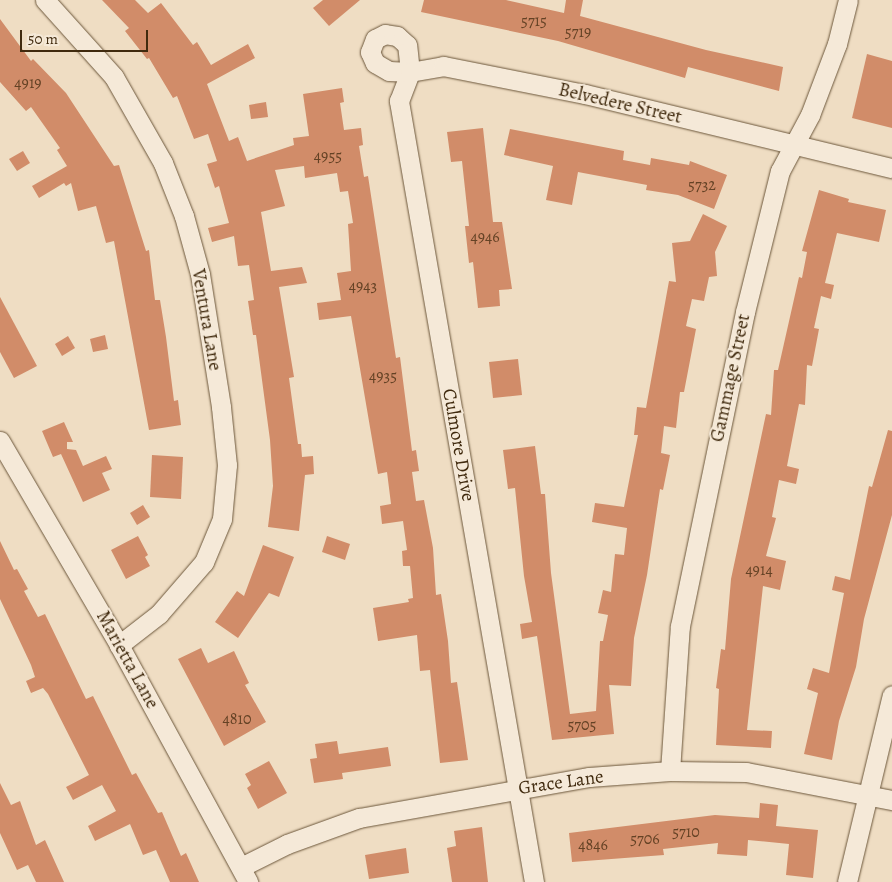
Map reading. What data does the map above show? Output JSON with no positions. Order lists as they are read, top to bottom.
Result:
{
  "streets": {
    "street": [
      "Belvedere Street",
      "Ventura Lane",
      "Gammage Street",
      "Culmore Drive",
      "Marietta Lane",
      "Grace Lane"
    ]
  },
  "crossings": [
    ["Belvedere Street", "Gammage Street"],
    ["Belvedere Street", "Culmore Drive"],
    ["Ventura Lane", "Marietta Lane"],
    ["Gammage Street", "Grace Lane"],
    ["Culmore Drive", "Grace Lane"],
    ["Marietta Lane", "Grace Lane"]
  ],
  "house_numbers": [
    "5715",
    "5719",
    "4919",
    "4955",
    "5732",
    "4946",
    "4943",
    "4935",
    "4914",
    "4810",
    "5705",
    "5710",
    "5706",
    "4846"
  ],
  "scale_bar": "50 m"
}
